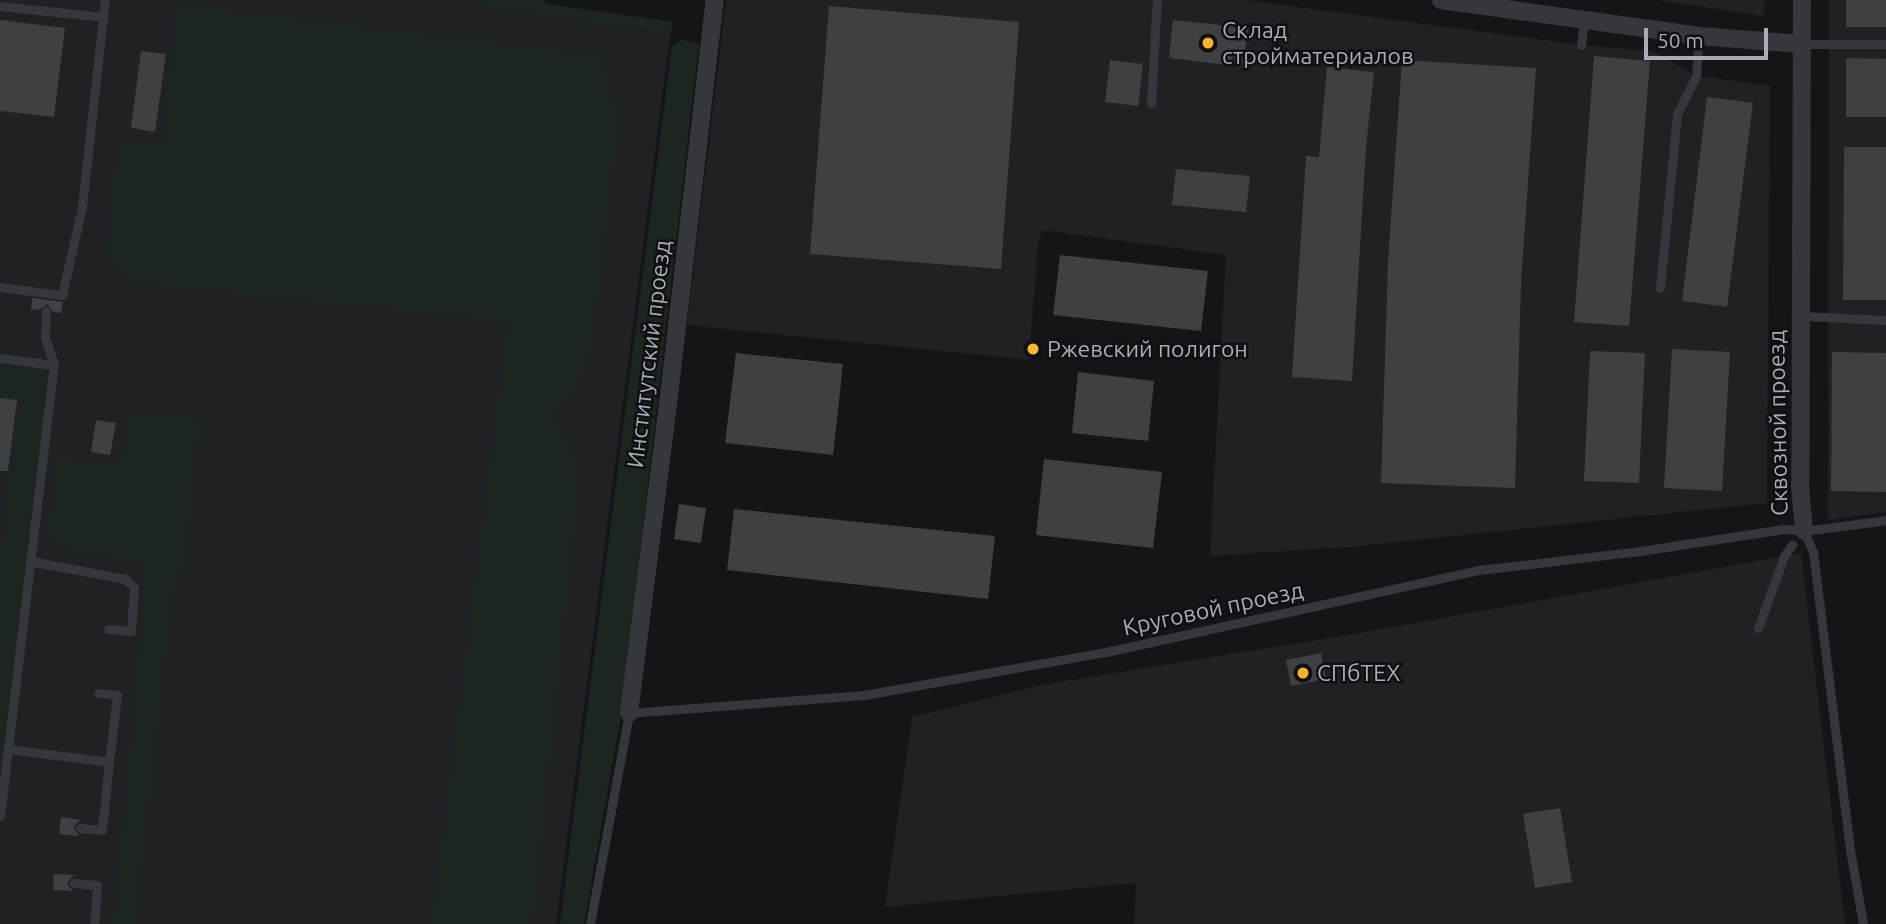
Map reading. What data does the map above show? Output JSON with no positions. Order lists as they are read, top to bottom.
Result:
{
  "streets": {
    "street": ["Институтский проезд", "Сквозной проезд"],
    "lane": ["Круговой проезд"]
  },
  "crossings": [
    ["Институтский проезд", "Круговой проезд"],
    ["Сквозной проезд", "Круговой проезд"]
  ],
  "places": ["Склад стройматериалов", "Ржевский полигон", "СПбТЕХ"],
  "scale_bar": "50 m"
}
